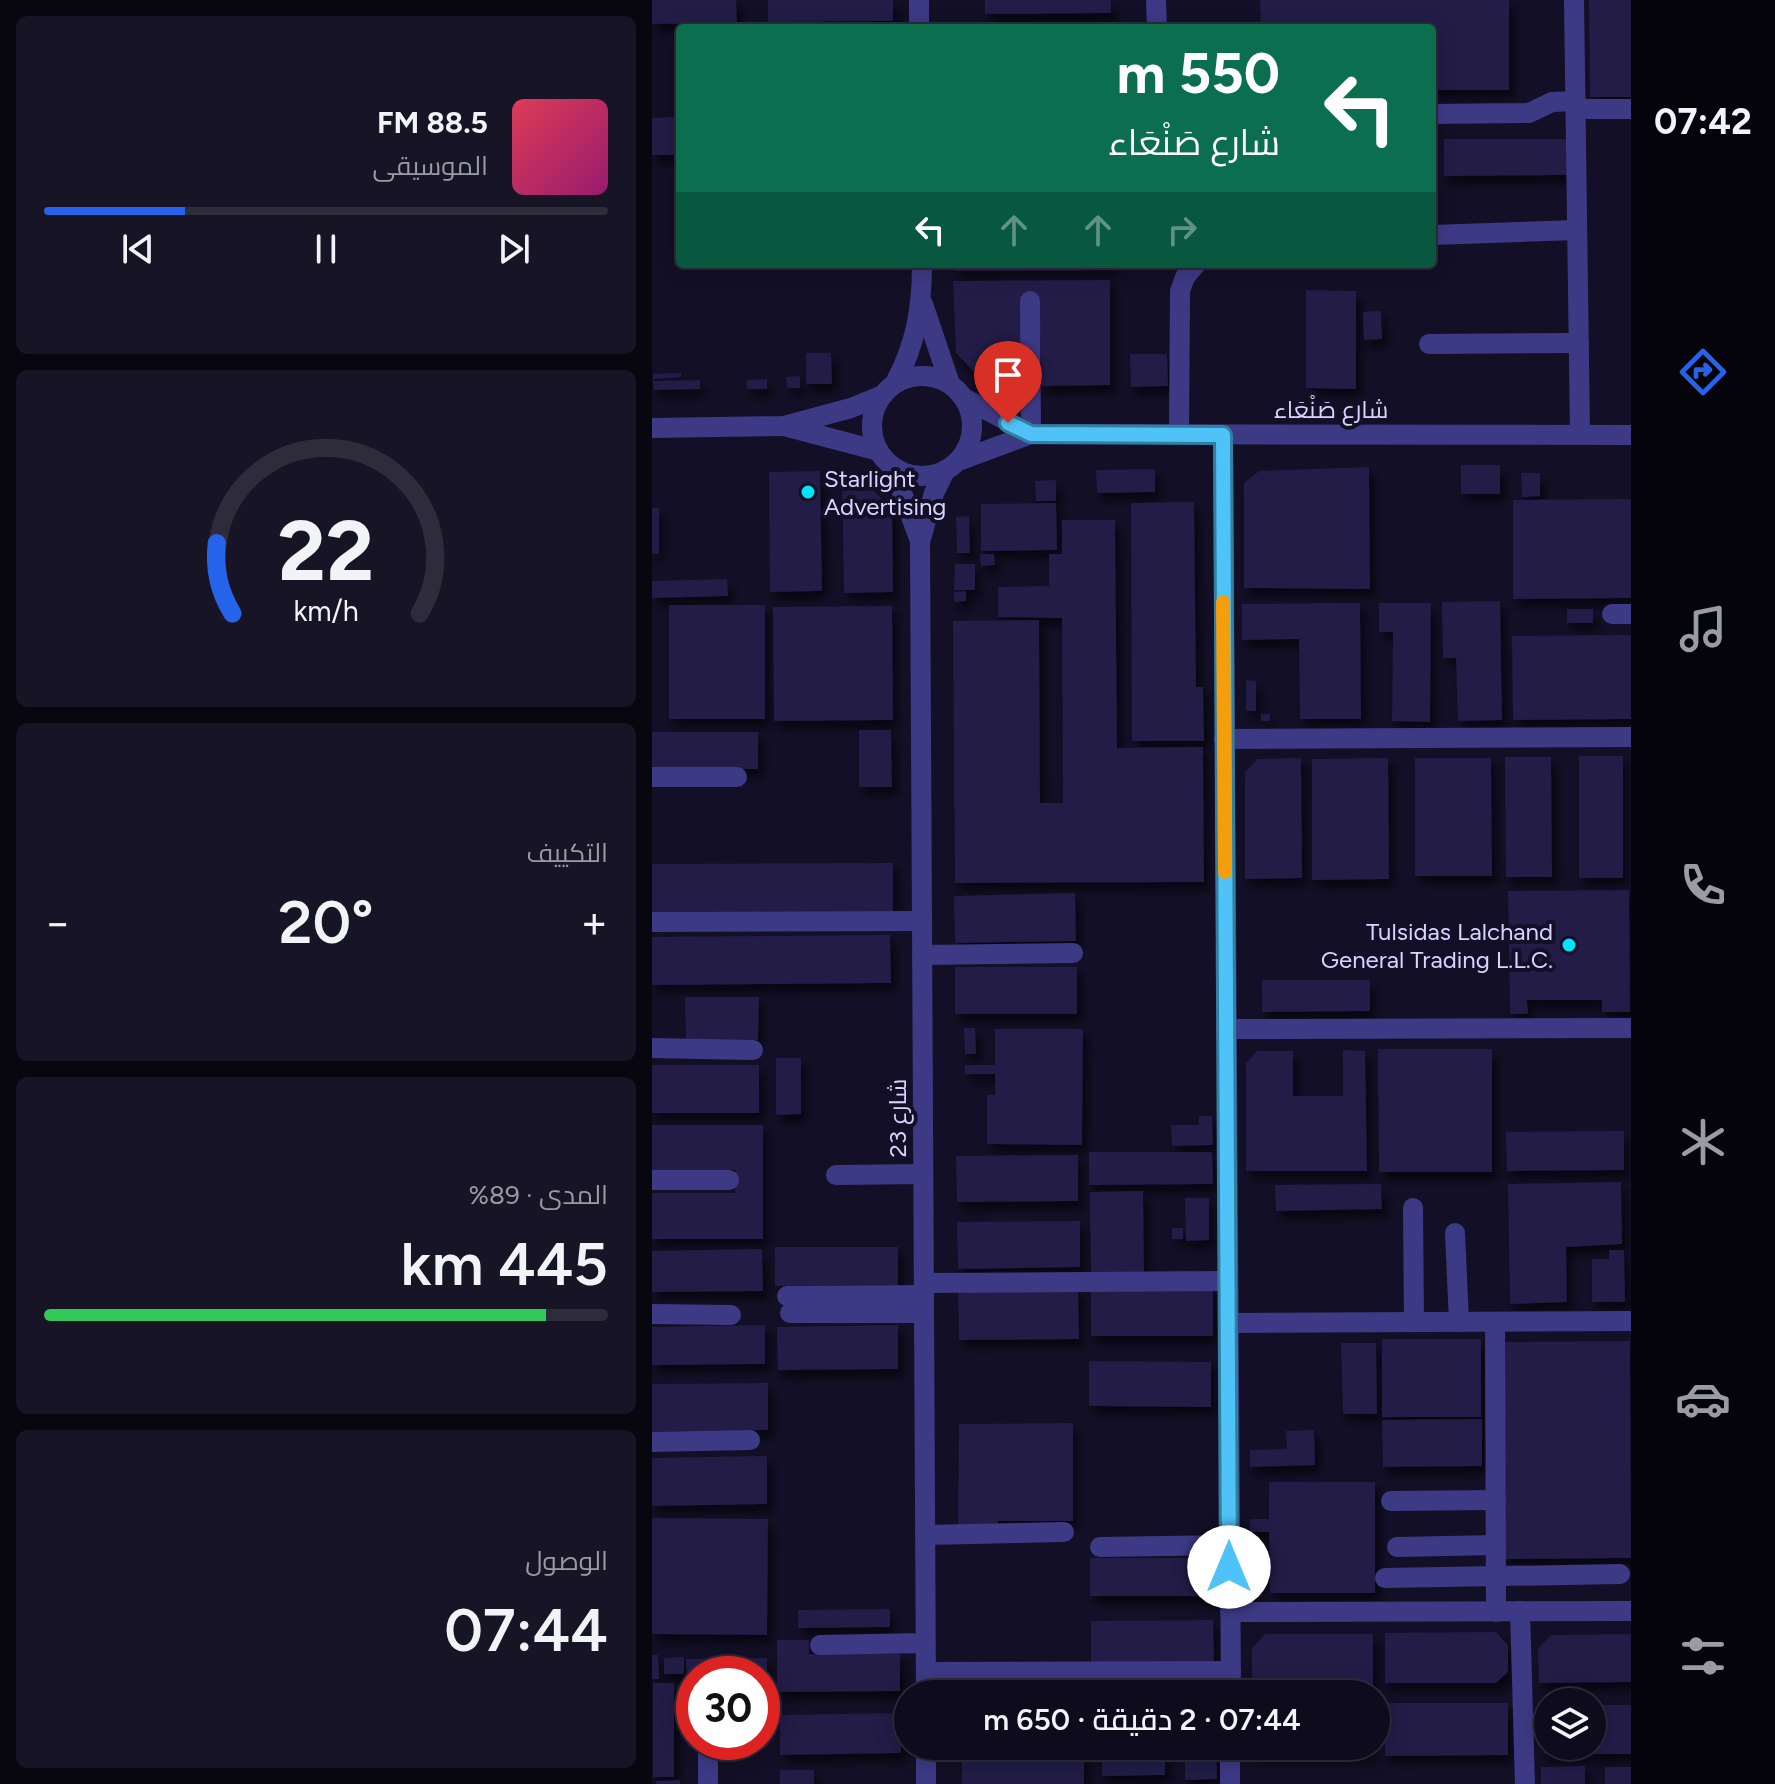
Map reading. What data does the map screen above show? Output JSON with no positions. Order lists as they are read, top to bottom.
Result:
{
  "streets": {
    "street": ["شارع صَنْعَاء", "شارع 23"]
  },
  "crossings": [
    ["شارع صَنْعَاء", "شارع 23"]
  ],
  "places": ["Starlight Advertising", "Tulsidas Lalchand General Trading L.L.C."],
  "page": {
    "tabs": "07:42",
    "turn": ["550 m", "شارع صَنْعَاء"],
    "song": ["88.5 FM", "الموسيقى"],
    "tile": [
      "التكييف",
      ["المدى · 89%", "445 km"],
      ["الوصول", "07:44"]
    ],
    "heat": ["−", "20°", "+"],
    "limit": "30",
    "trip": "07:44 · 2 دقيقة · 650 m",
    "gauge": ["22", "km/h"]
  }
}
